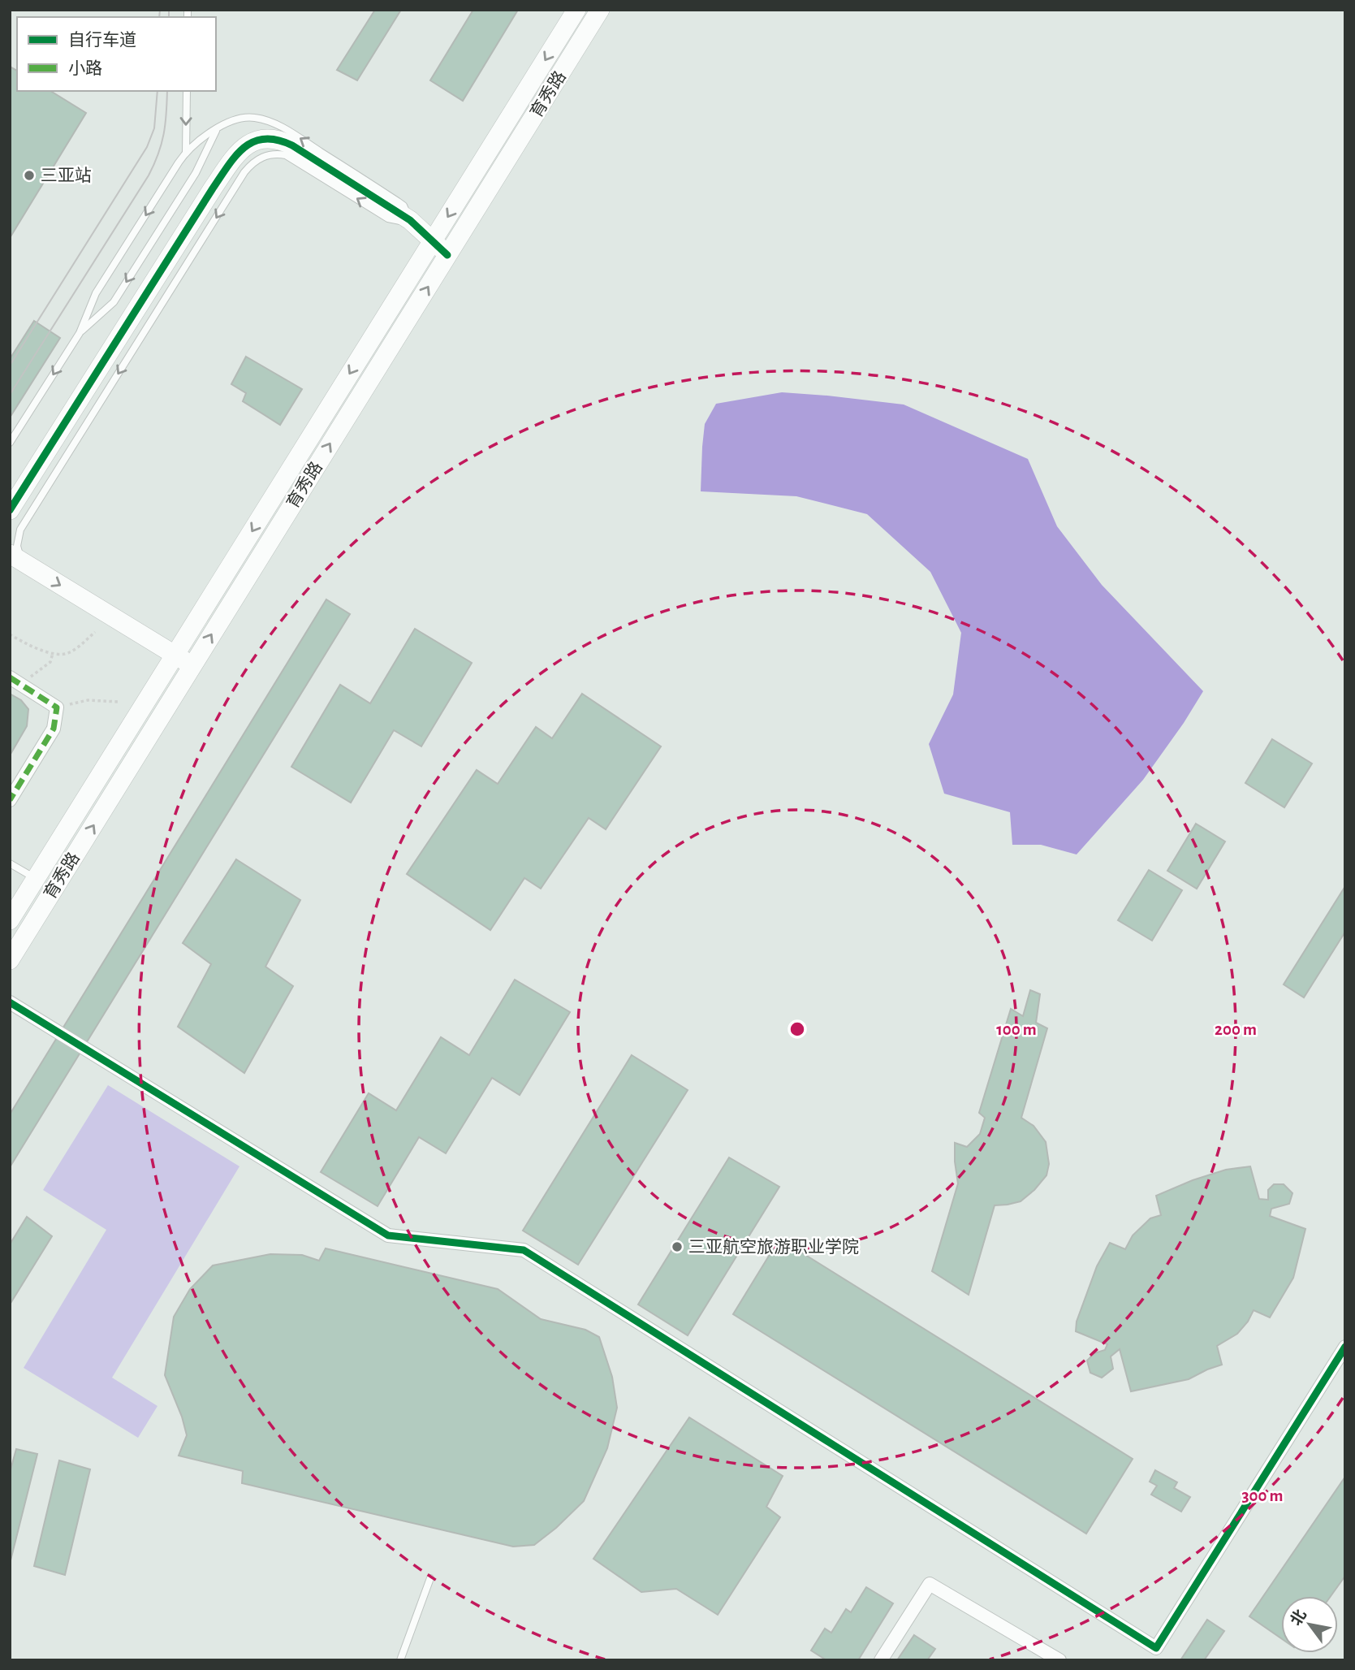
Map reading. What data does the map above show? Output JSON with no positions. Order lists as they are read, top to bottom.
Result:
{
  "streets": {
    "main road": ["育秀路"]
  },
  "places": ["三亚站", "三亚航空旅游职业学院"],
  "legend": ["自行车道", "小路"],
  "north": "top left",
  "rings": ["100 m", "200 m", "300 m"]
}
